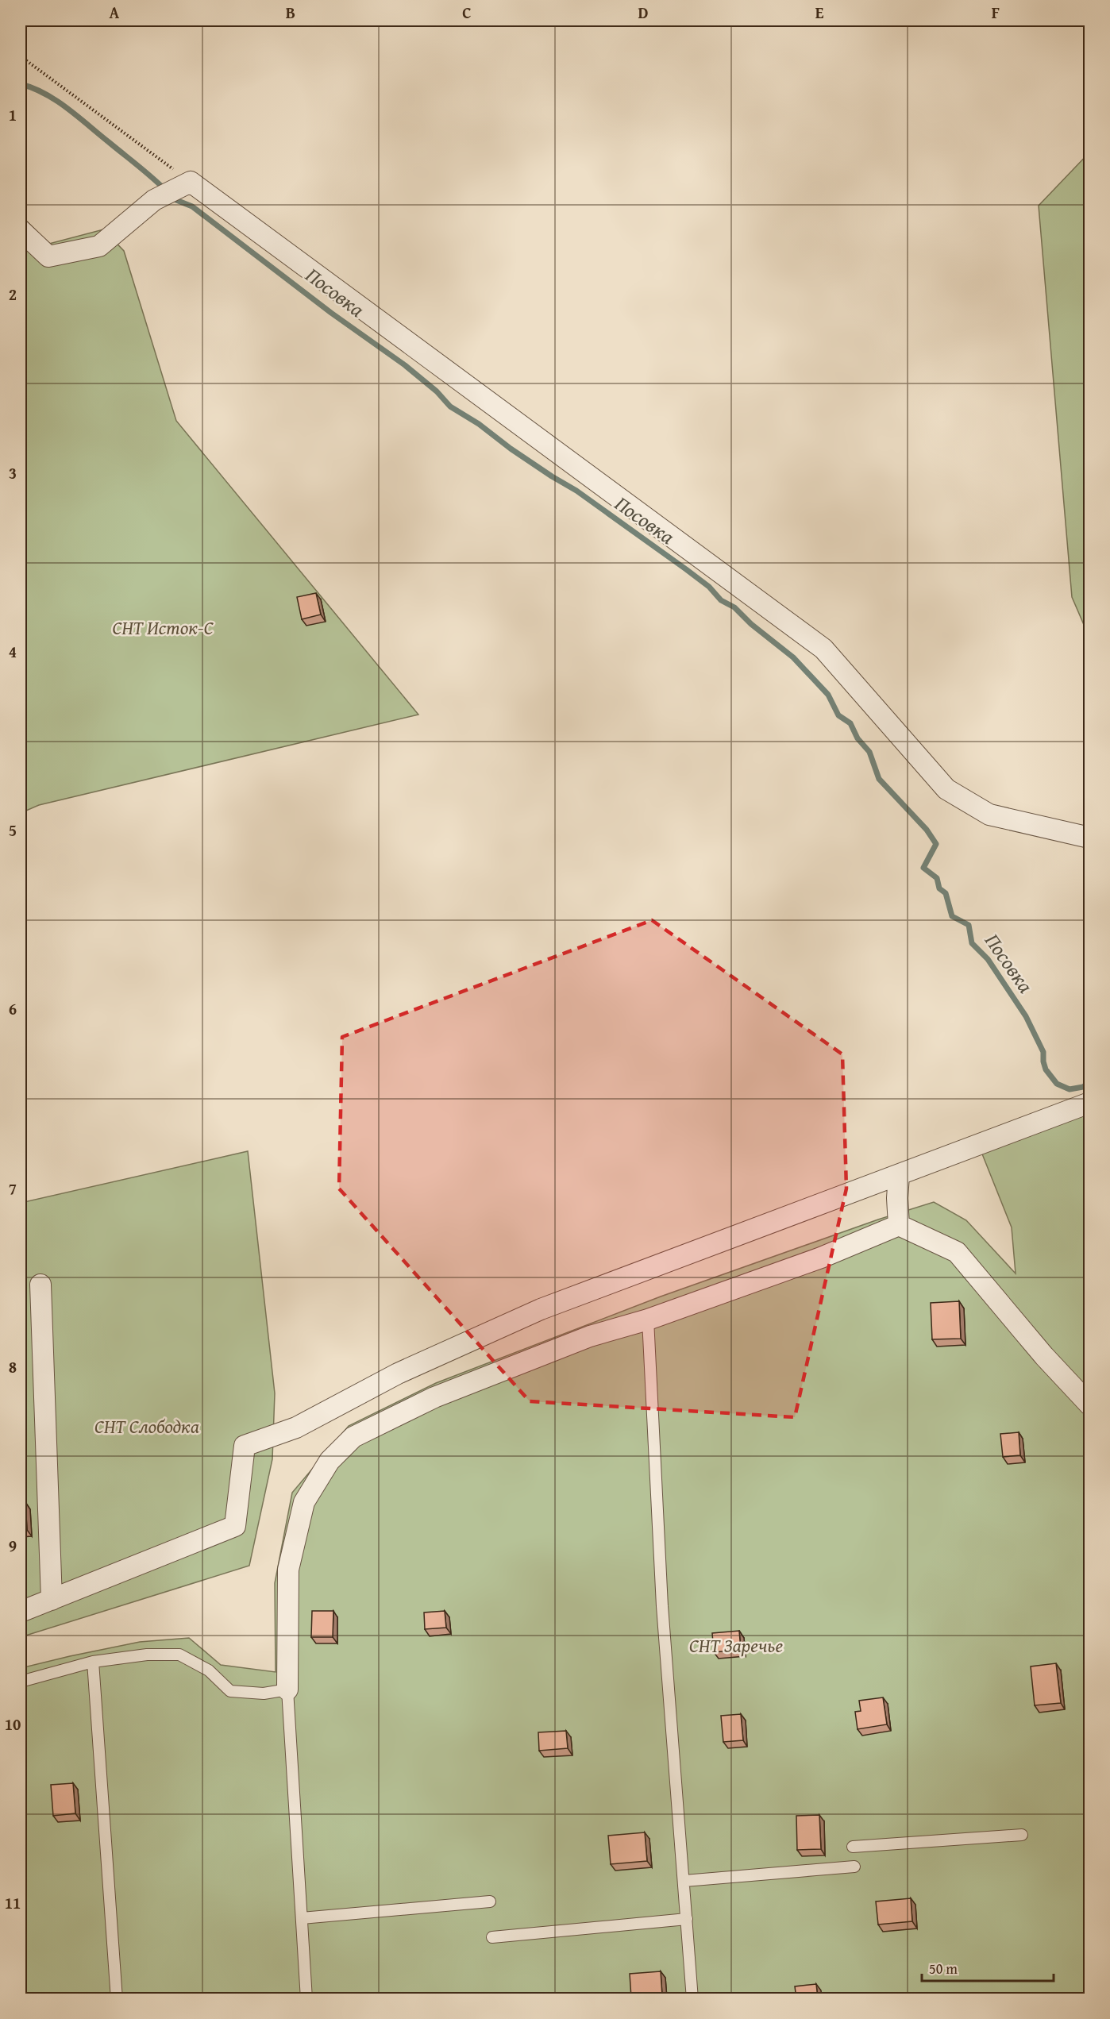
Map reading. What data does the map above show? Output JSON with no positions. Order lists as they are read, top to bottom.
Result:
{
  "water": ["Посовка"],
  "parks": ["СНТ Исток-С", "СНТ Слободка", "СНТ Заречье"],
  "scale_bar": "50 m",
  "grid": {
    "columns": [
      "A",
      "B",
      "C",
      "D",
      "E",
      "F"
    ],
    "rows": [
      "1",
      "2",
      "3",
      "4",
      "5",
      "6",
      "7",
      "8",
      "9",
      "10",
      "11"
    ]
  }
}
